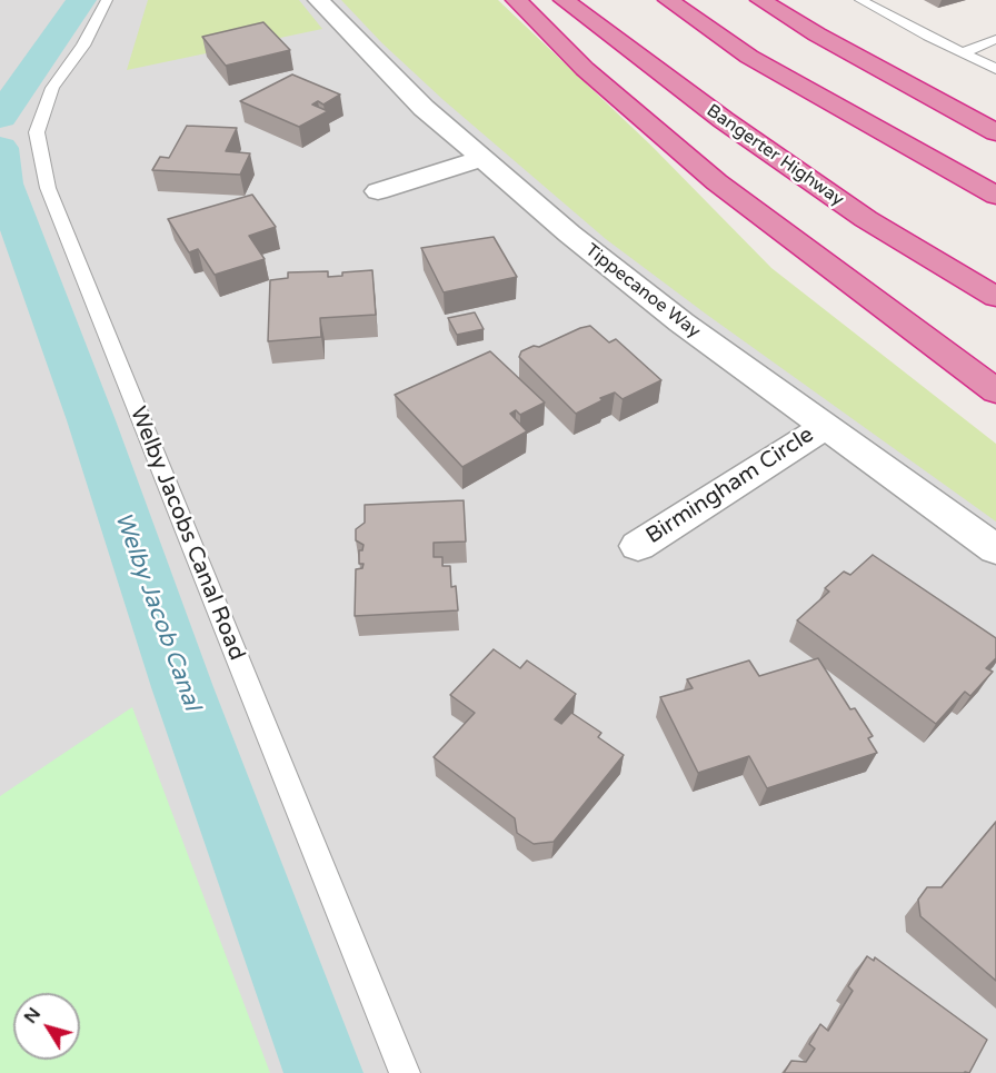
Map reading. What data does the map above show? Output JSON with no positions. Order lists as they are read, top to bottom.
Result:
{
  "streets": {
    "highway": ["Bangerter Highway"],
    "street": ["Tippecanoe Way", "Birmingham Circle"],
    "lane": ["Welby Jacobs Canal Road"]
  },
  "crossings": [
    ["Tippecanoe Way", "Birmingham Circle"]
  ],
  "water": ["Welby Jacob Canal"],
  "north": "top left"
}
